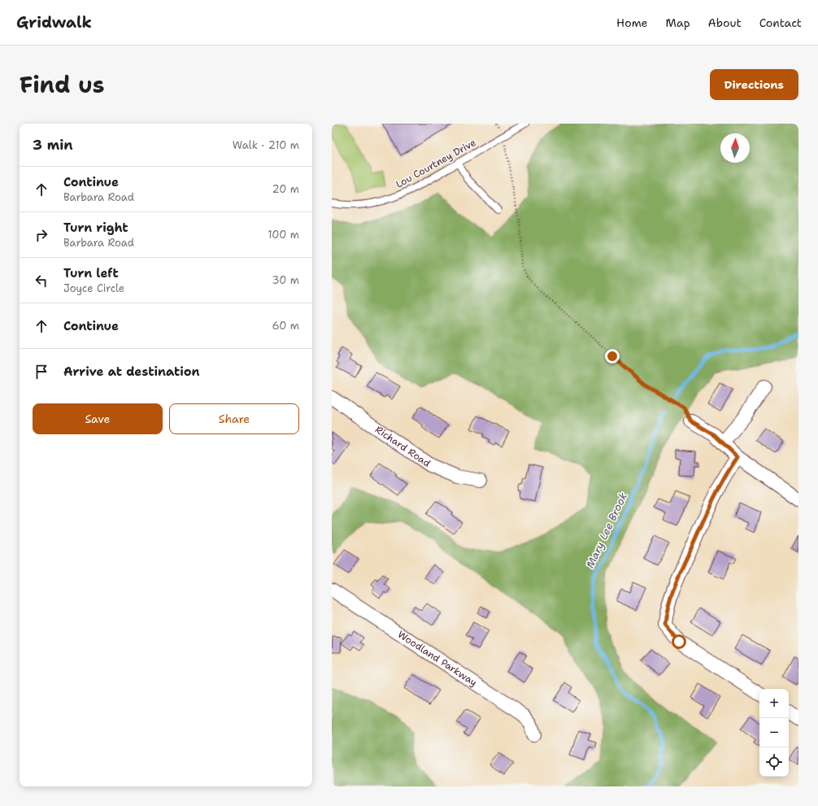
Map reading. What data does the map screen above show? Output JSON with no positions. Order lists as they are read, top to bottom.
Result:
{
  "streets": {
    "street": ["Richard Road", "Woodland Parkway"],
    "lane": ["Lou Courtney Drive"]
  },
  "water": ["Mary Lee Brook"],
  "north": "top",
  "page": {
    "header": "Gridwalk",
    "nav": [
      "Home",
      "Map",
      "About",
      "Contact"
    ],
    "title": "Find us",
    "buttons": [
      "Directions",
      ["Save", "Share"]
    ],
    "heading": ["3 min", "Walk · 210 m"],
    "list": [
      ["Continue", "Barbara Road", "20 m"],
      ["Turn right", "Barbara Road", "100 m"],
      ["Turn left", "Joyce Circle", "30 m"],
      ["Continue", "60 m"],
      "Arrive at destination"
    ],
    "map_buttons": ["+", "−"]
  }
}
